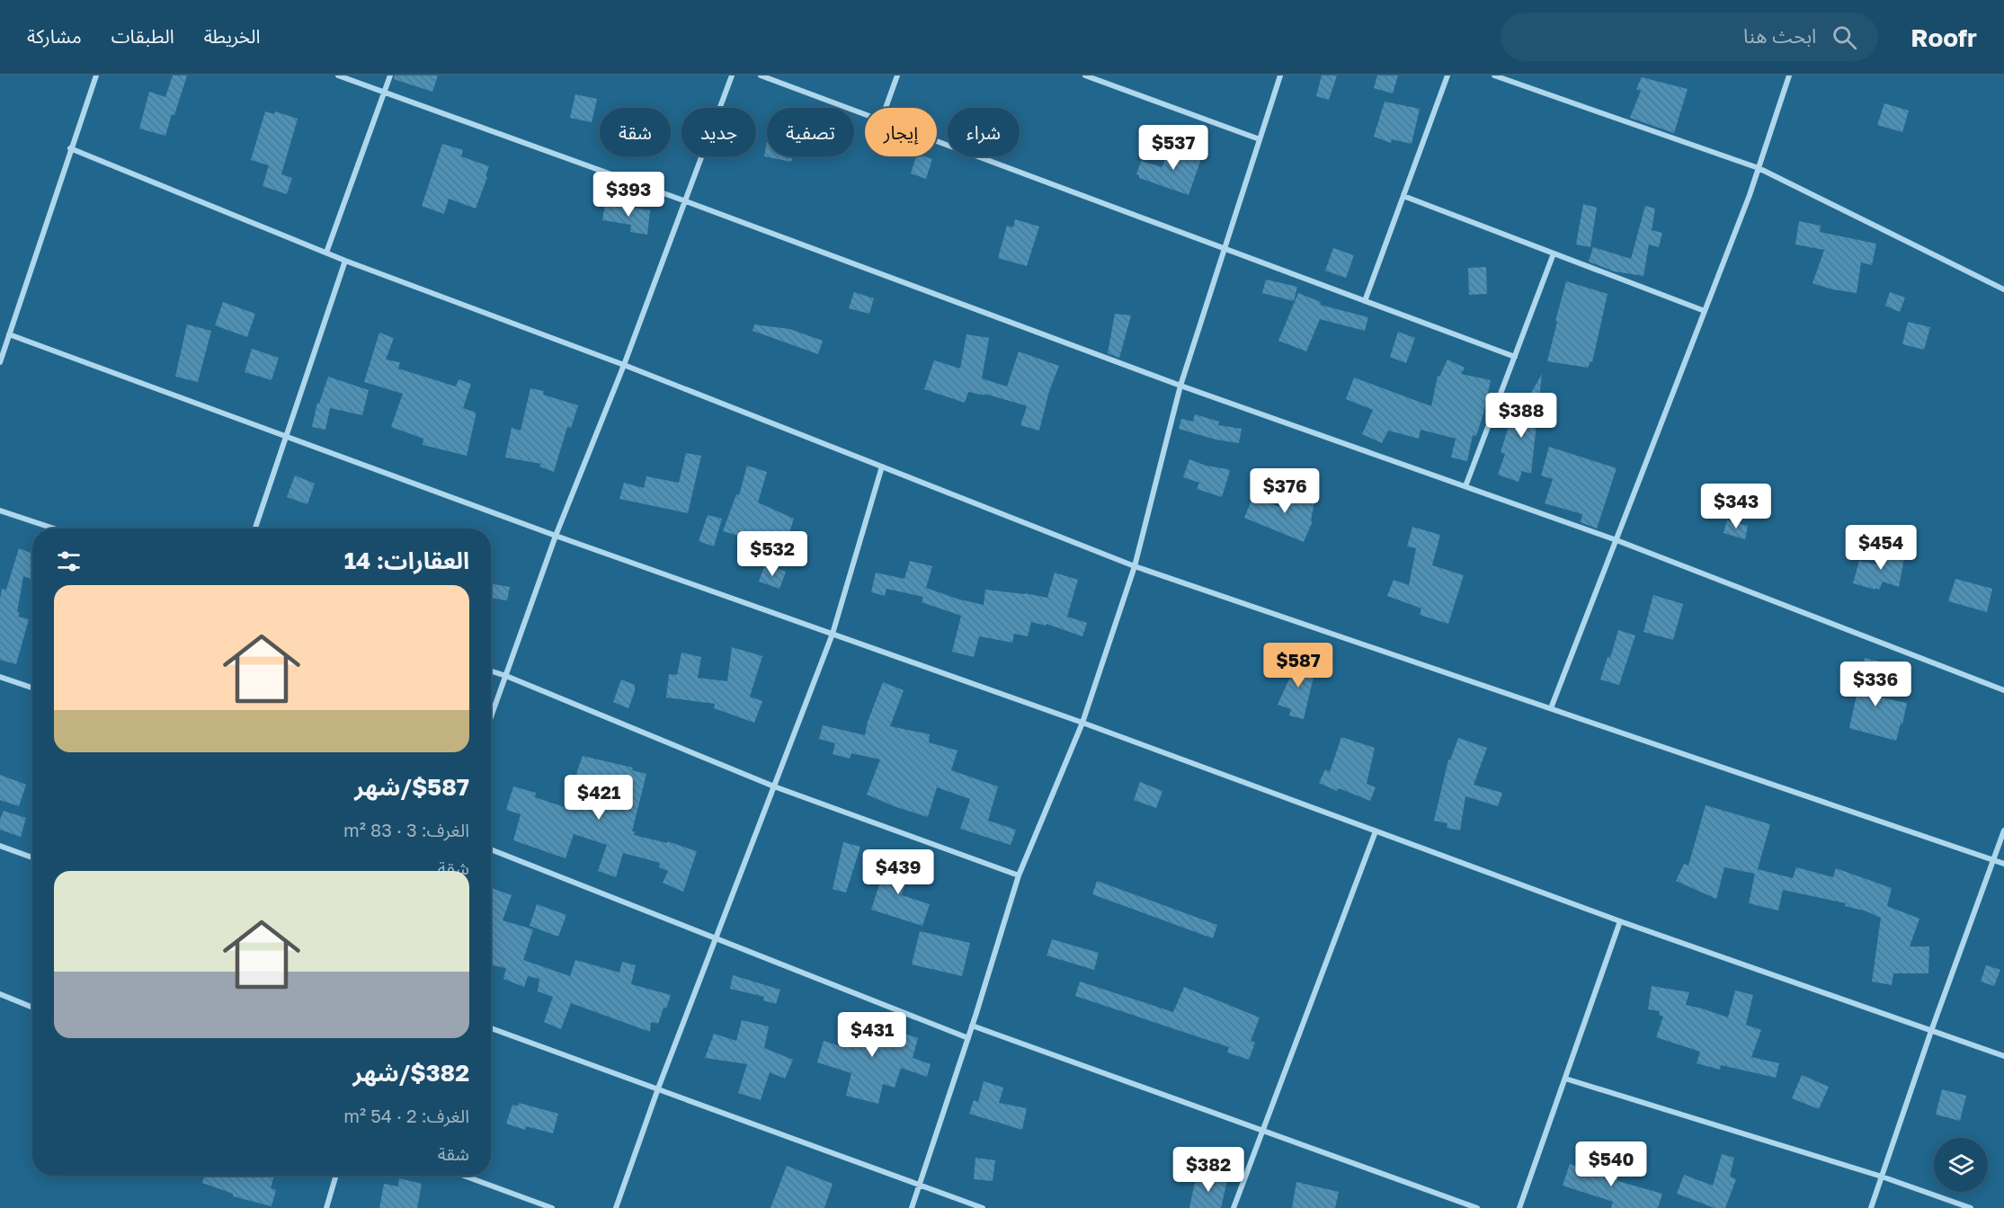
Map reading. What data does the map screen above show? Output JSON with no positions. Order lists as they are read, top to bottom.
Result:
{
  "page": {
    "header": "Roofr",
    "search": "ابحث هنا",
    "nav": ["الخريطة", "الطبقات", "مشاركة"],
    "chip": [
      "شراء",
      "إيجار",
      "تصفية",
      "جديد",
      "شقة"
    ],
    "price": [
      "$537",
      "$393",
      "$388",
      "$376",
      "$343",
      "$454",
      "$532",
      "$587",
      "$336",
      "$421",
      "$439",
      "$431",
      "$540",
      "$382"
    ],
    "heading": "العقارات: 14",
    "list": [
      {
        "name": "$587/شهر",
        "note": "الغرف: 3 · 83 m² · شقة"
      },
      {
        "name": "$382/شهر",
        "note": "الغرف: 2 · 54 m² · شقة"
      }
    ]
  }
}
